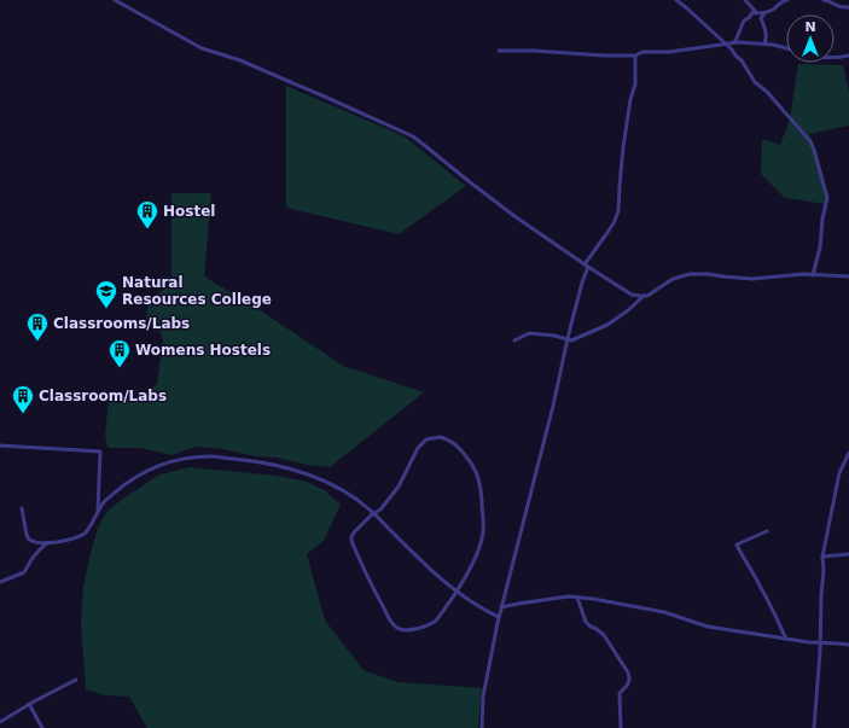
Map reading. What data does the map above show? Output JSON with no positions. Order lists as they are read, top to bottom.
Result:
{
  "places": {
    "building": [
      "Hostel",
      "Classrooms/Labs",
      "Womens Hostels",
      "Classroom/Labs"
    ],
    "school or university": ["Natural Resources College"]
  },
  "north": "top"
}
